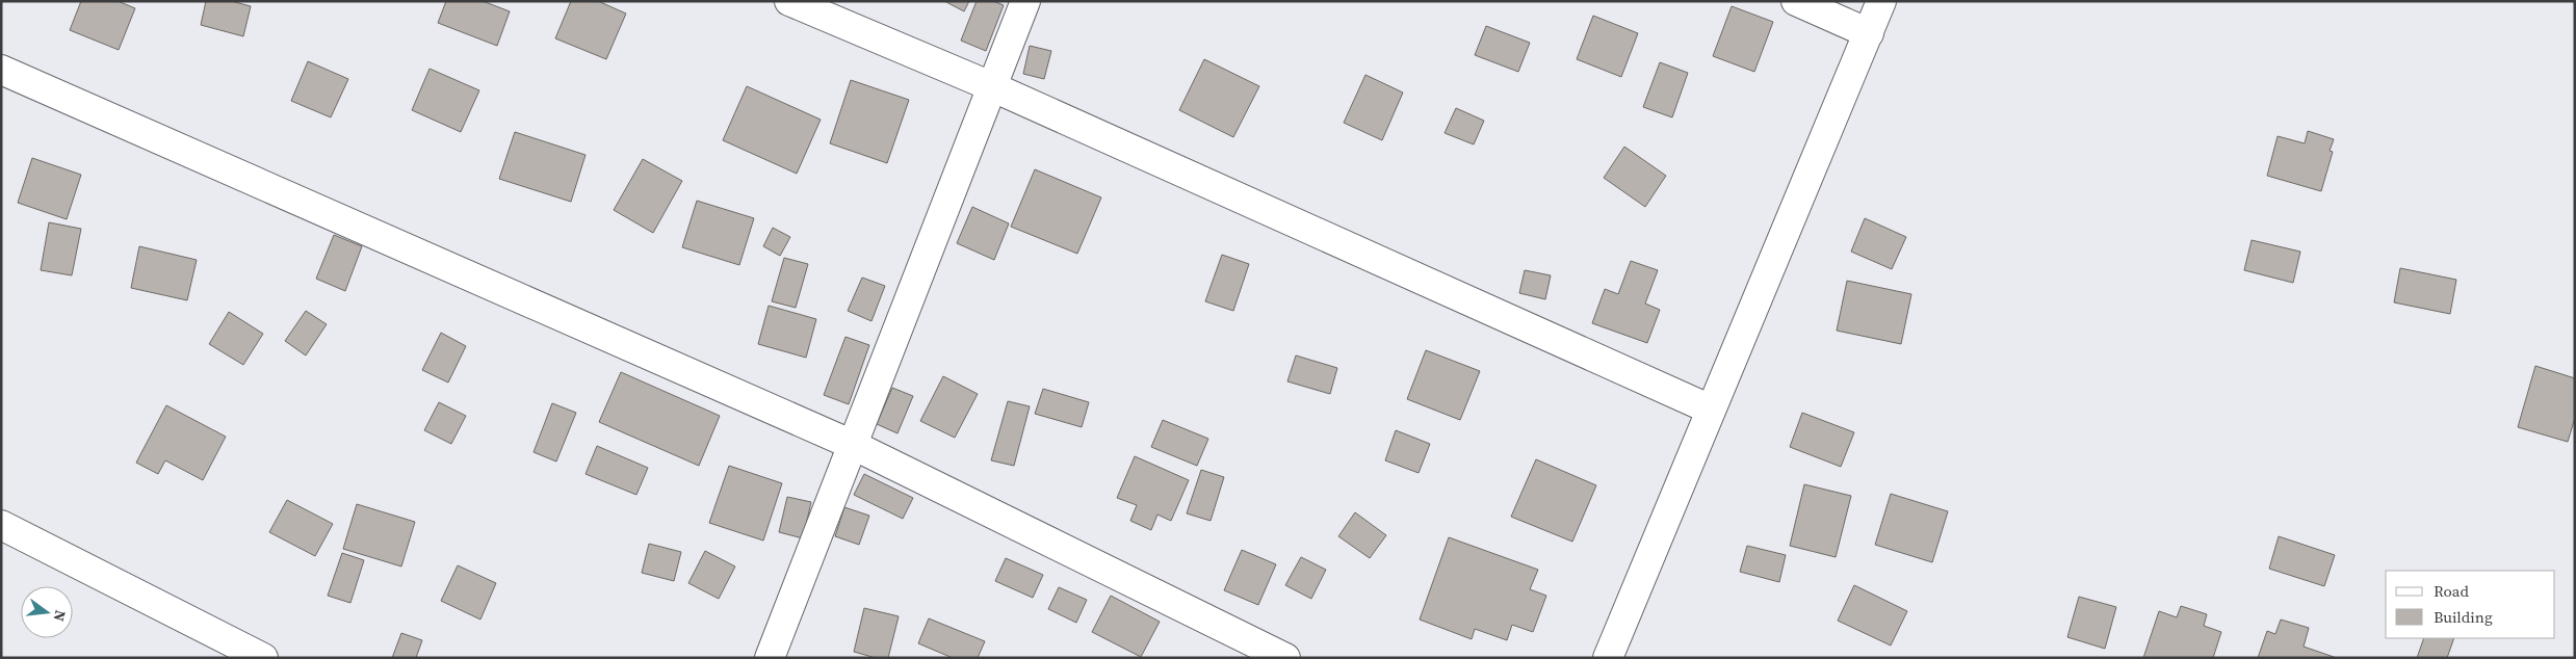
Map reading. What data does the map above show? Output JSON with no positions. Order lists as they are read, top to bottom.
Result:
{
  "legend": ["Road", "Building"],
  "north": "right"
}
